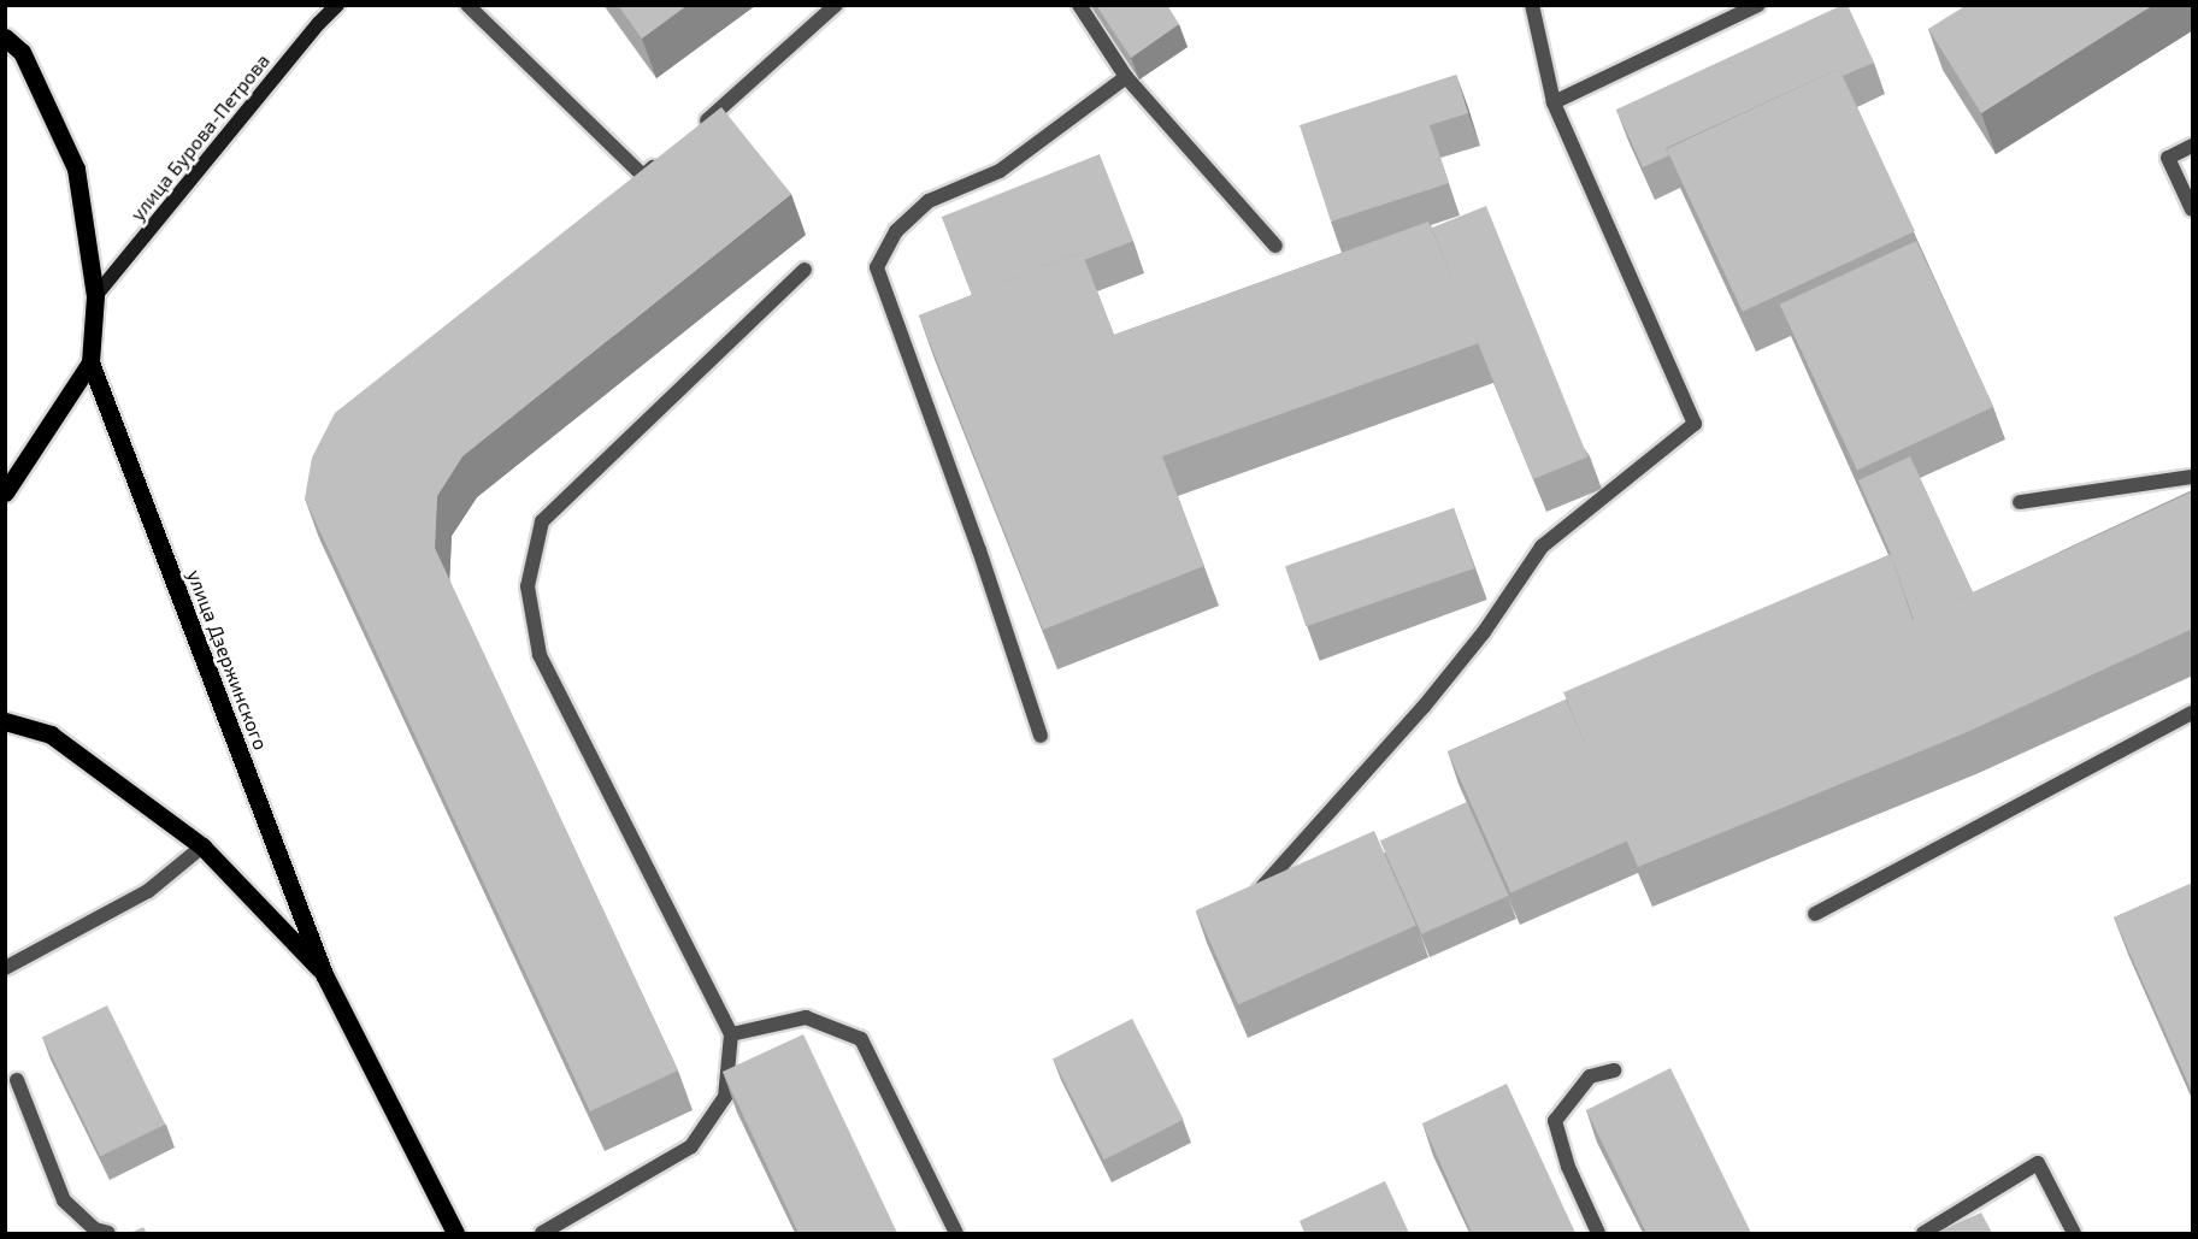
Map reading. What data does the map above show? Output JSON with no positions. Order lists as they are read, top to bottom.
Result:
{
  "streets": {
    "main road": ["улица Бурова-Петрова", "улица Дзержинского"]
  }
}
